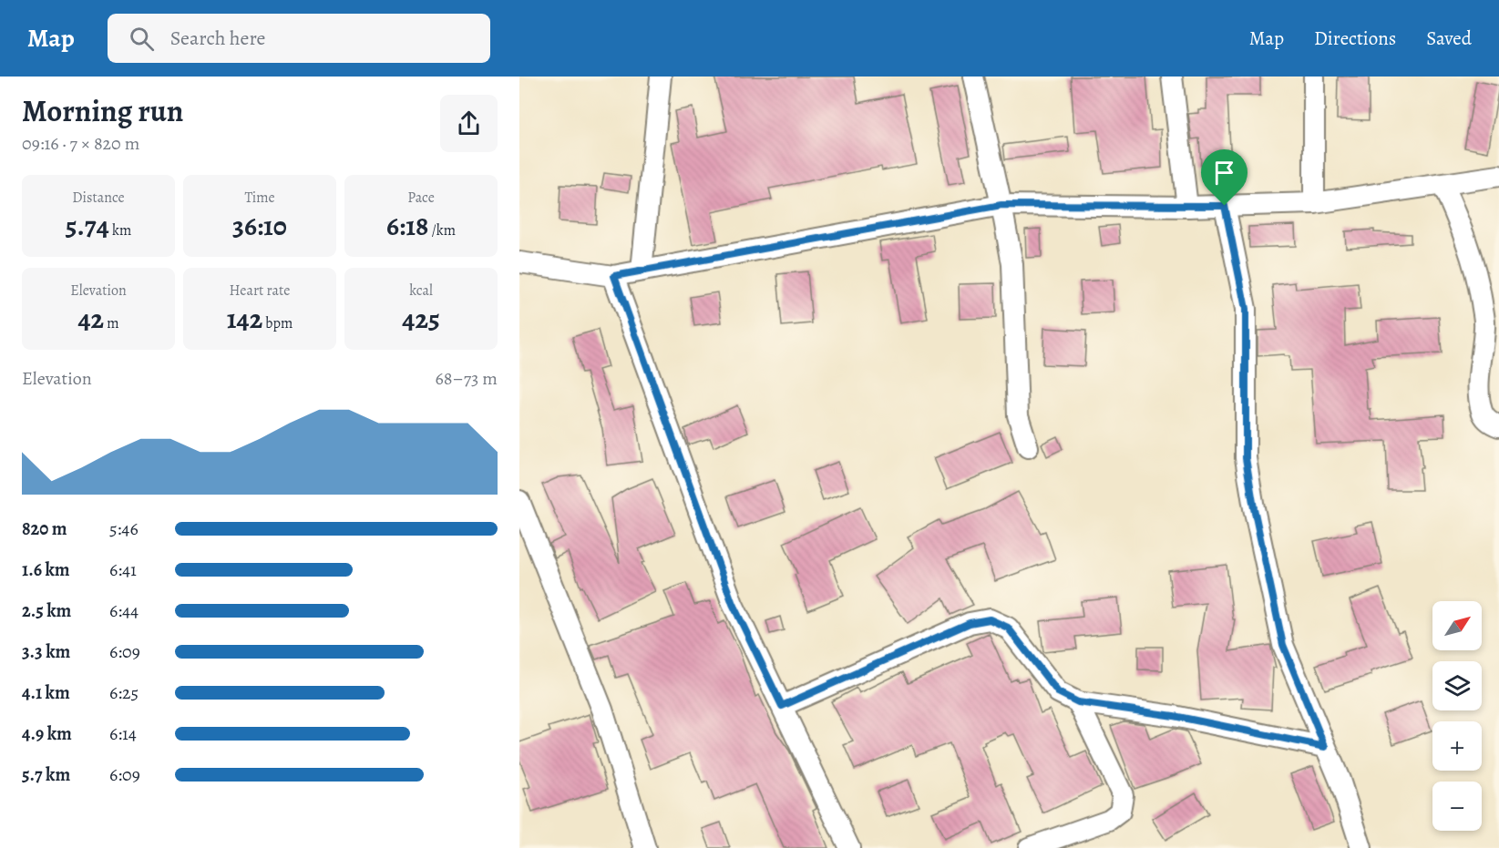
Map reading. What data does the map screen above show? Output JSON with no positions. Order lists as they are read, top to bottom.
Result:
{
  "north": "top right",
  "page": {
    "header": "Map",
    "search": "Search here",
    "nav": ["Map", "Directions", "Saved"],
    "heading": ["Morning run", "09:16 · 7 × 820 m"],
    "stats": [
      ["Distance", "5.74 km"],
      ["Time", "36:10"],
      ["Pace", "6:18 /km"],
      ["Elevation", "42 m"],
      ["Heart rate", "142 bpm"],
      ["kcal", "425"]
    ],
    "chart": ["Elevation", "68–73 m"],
    "list": [
      {
        "name": "820 m",
        "note": "5:46"
      },
      {
        "name": "1.6 km",
        "note": "6:41"
      },
      {
        "name": "2.5 km",
        "note": "6:44"
      },
      {
        "name": "3.3 km",
        "note": "6:09"
      },
      {
        "name": "4.1 km",
        "note": "6:25"
      },
      {
        "name": "4.9 km",
        "note": "6:14"
      },
      {
        "name": "5.7 km",
        "note": "6:09"
      }
    ],
    "map_buttons": ["+", "−"]
  }
}
